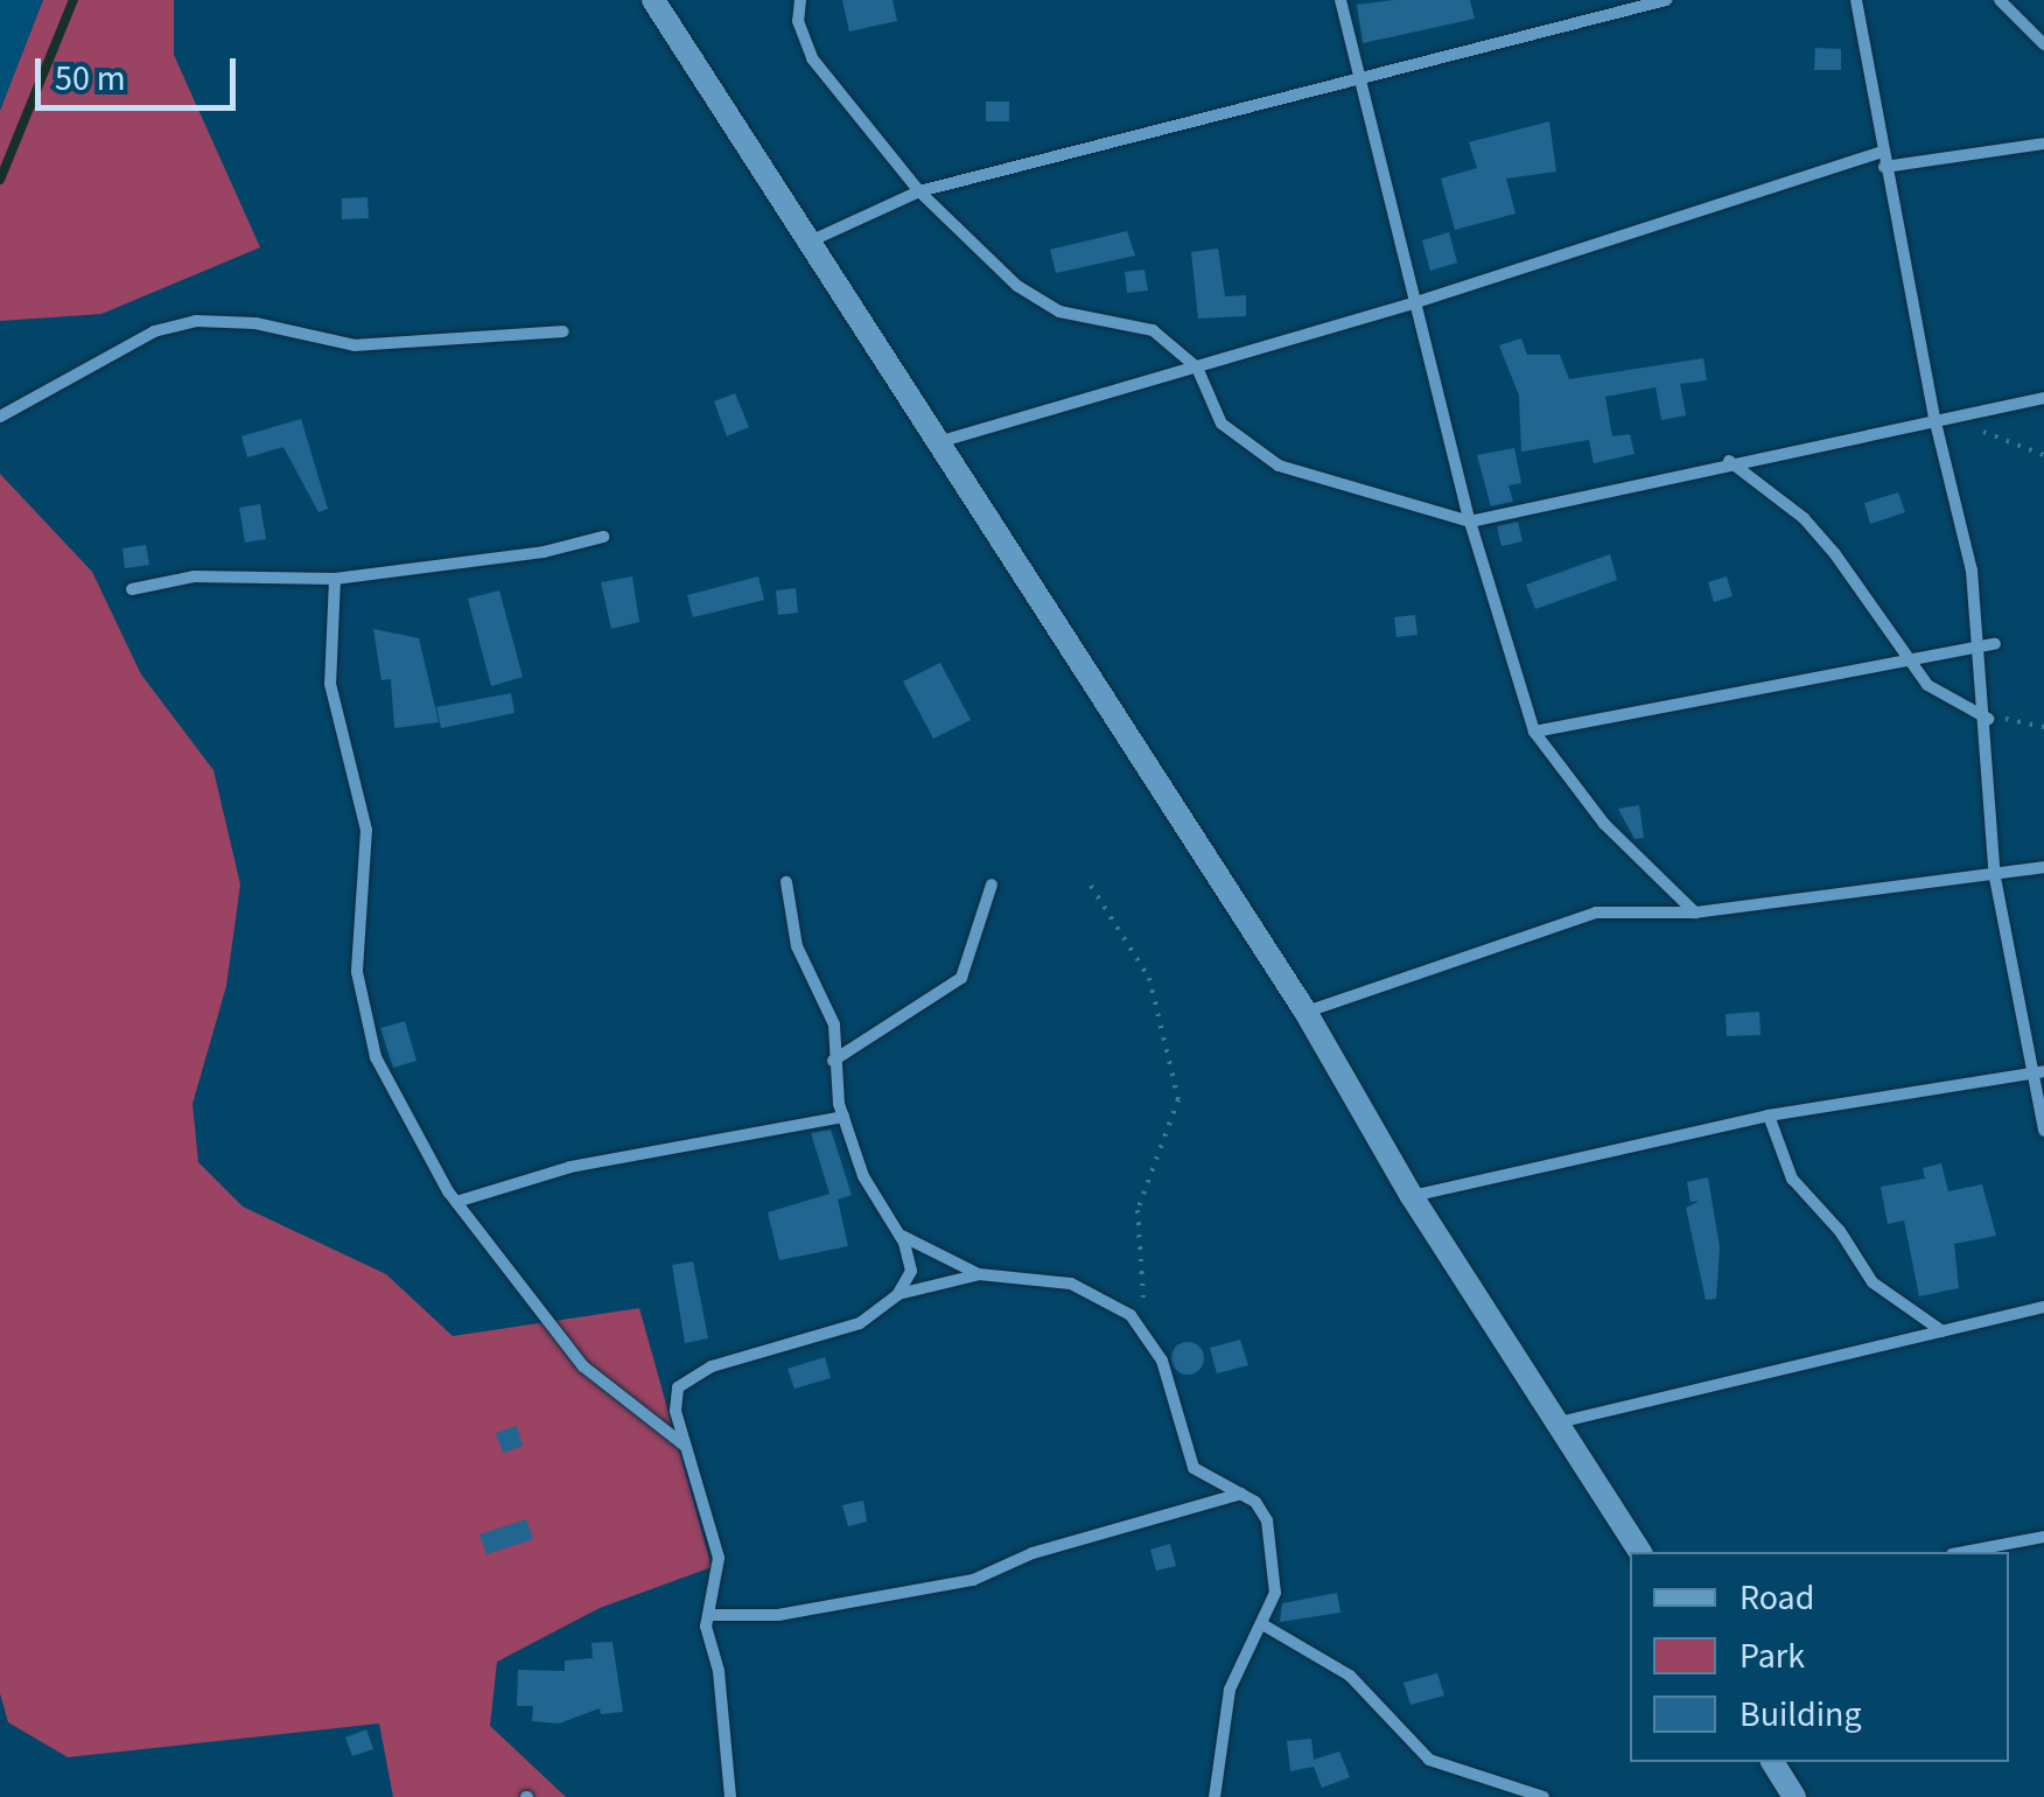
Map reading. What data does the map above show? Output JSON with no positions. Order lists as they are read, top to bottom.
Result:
{
  "legend": ["Road", "Park", "Building"],
  "scale_bar": "50 m"
}
